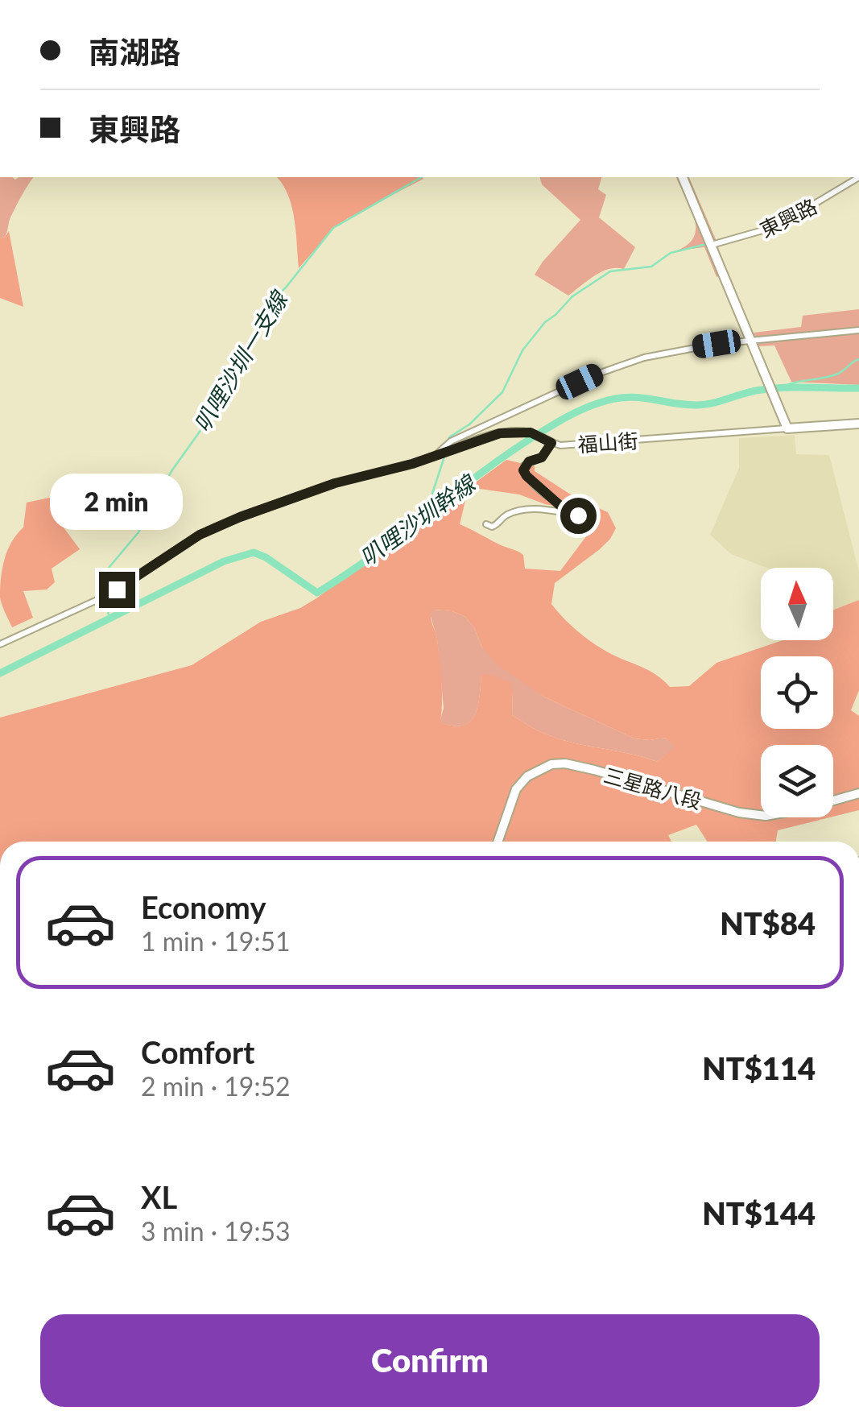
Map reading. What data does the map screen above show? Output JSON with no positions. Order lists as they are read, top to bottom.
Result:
{
  "streets": {
    "main road": ["福山街", "三星路八段"],
    "street": ["東興路"]
  },
  "water": ["叭哩沙圳一支線", "叭哩沙圳幹線"],
  "north": "top",
  "page": {
    "banner": ["南湖路", "東興路"],
    "bubble": "2 min",
    "list": [
      {
        "name": "Economy",
        "note": "1 min · 19:51",
        "value": "NT$84"
      },
      {
        "name": "Comfort",
        "note": "2 min · 19:52",
        "value": "NT$114"
      },
      {
        "name": "XL",
        "note": "3 min · 19:53",
        "value": "NT$144"
      }
    ],
    "buttons": "Confirm"
  }
}
